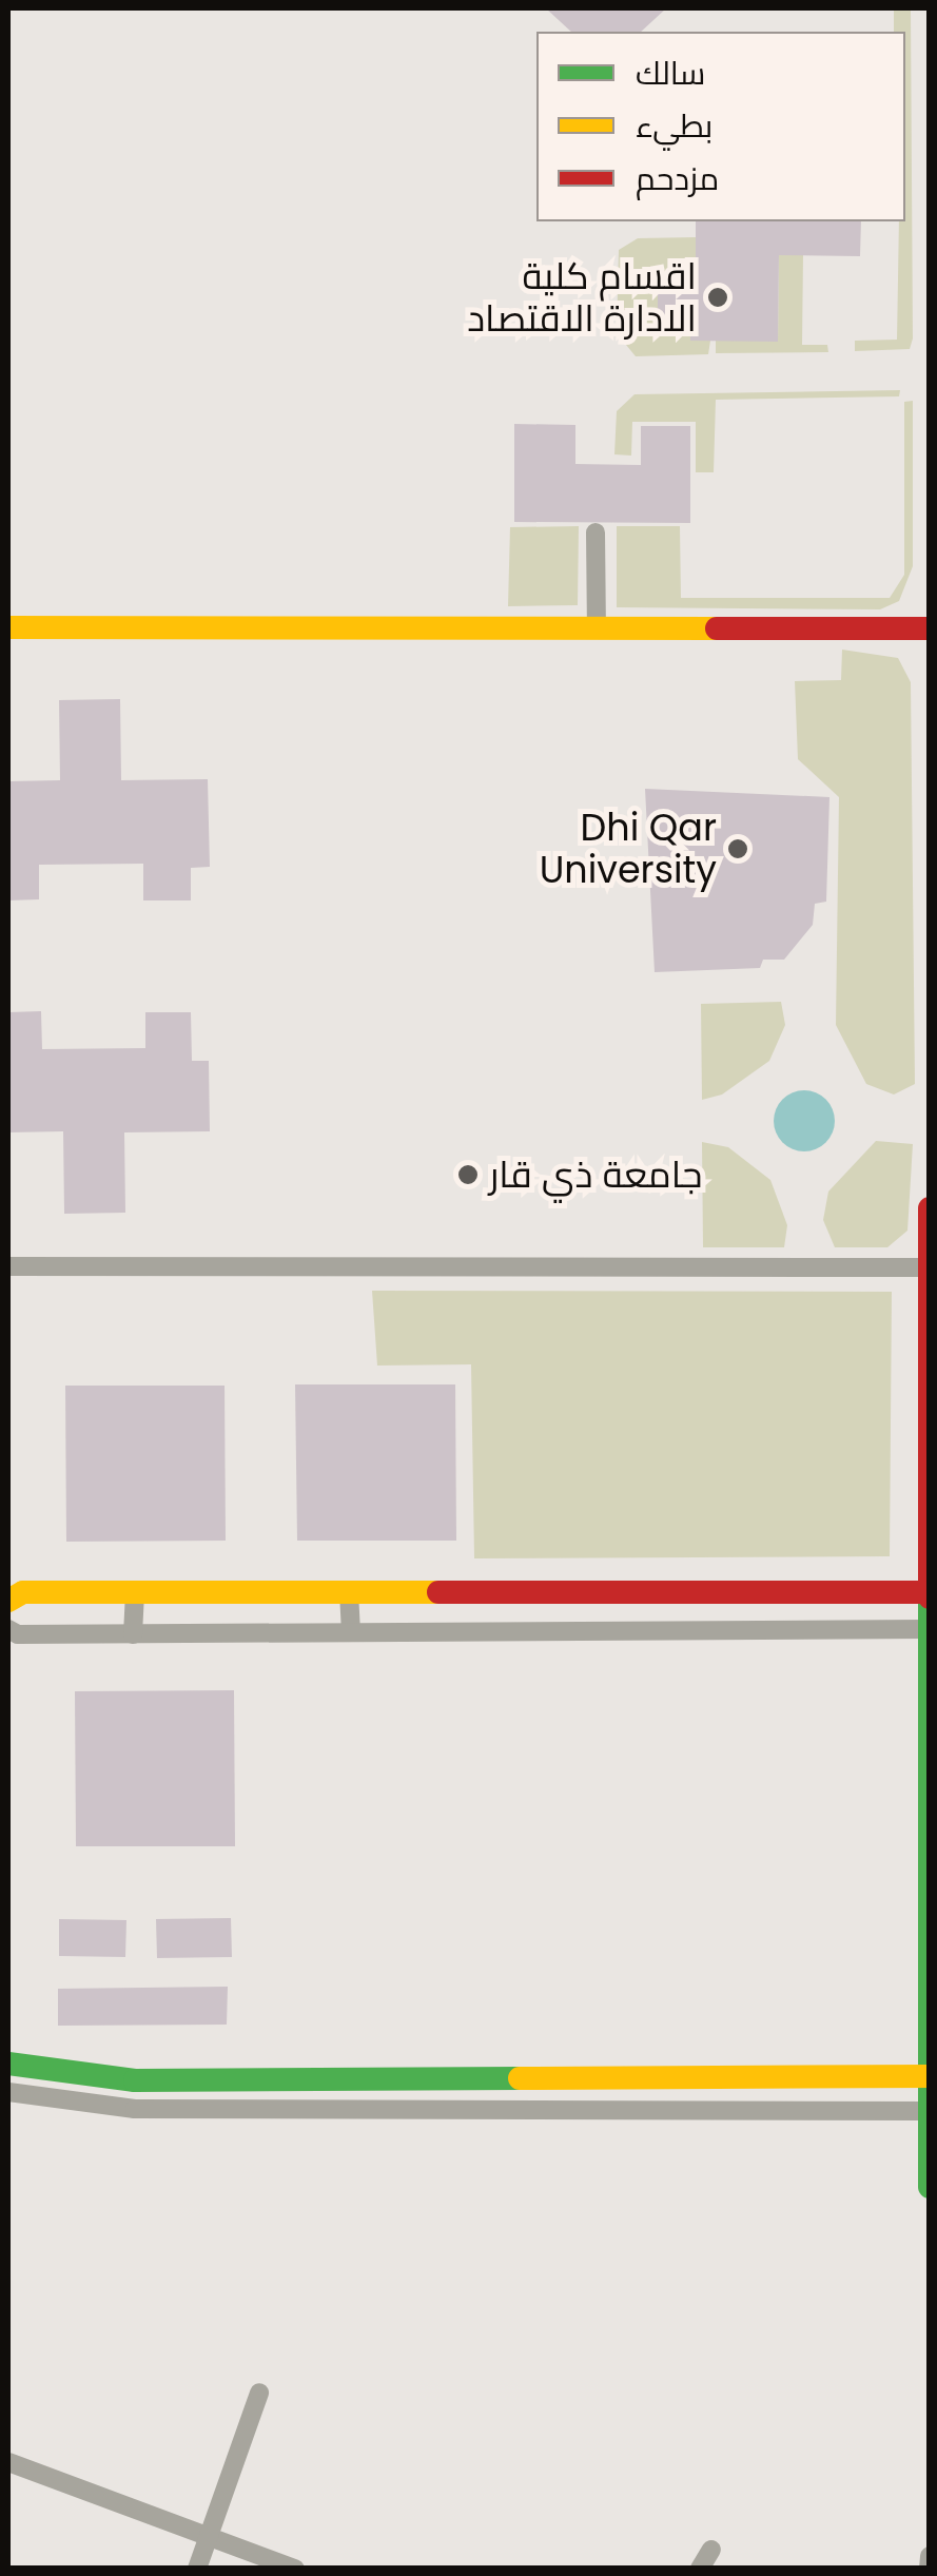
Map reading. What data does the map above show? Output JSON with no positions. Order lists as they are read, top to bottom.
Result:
{
  "places": ["اقسام كلية الادارة الاقتصاد", "Dhi Qar University", "جامعة ذي قار"],
  "legend": ["سالك", "بطيء", "مزدحم"]
}
